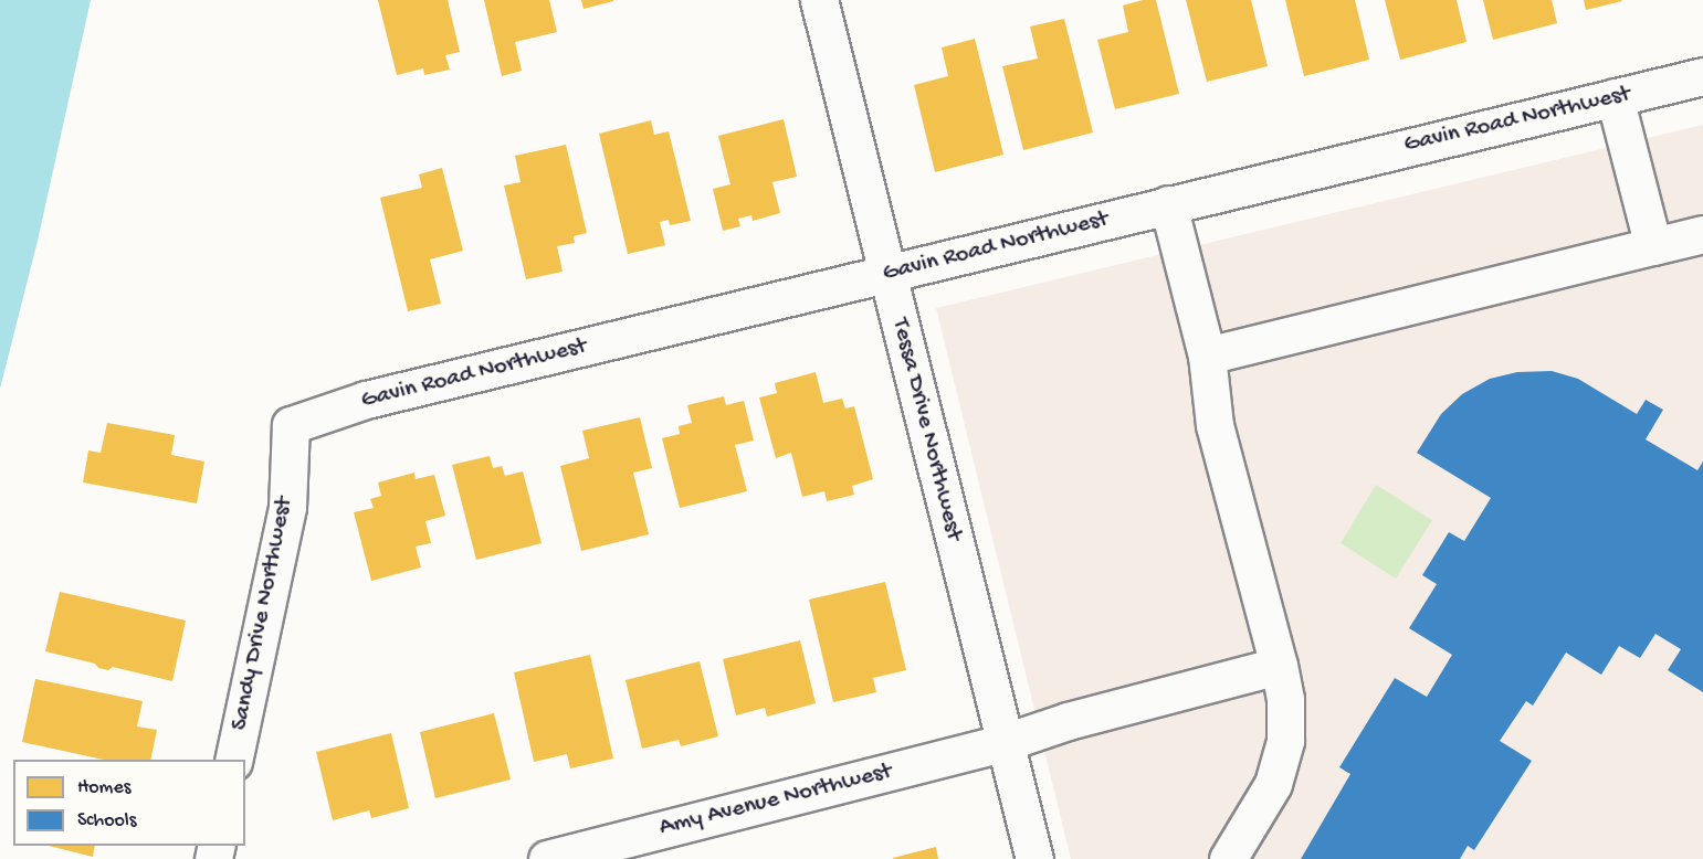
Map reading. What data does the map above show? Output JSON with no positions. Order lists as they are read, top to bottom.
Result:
{
  "streets": {
    "street": [
      "Gavin Road Northwest",
      "Tessa Drive Northwest",
      "Sandy Drive Northwest",
      "Amy Avenue Northwest"
    ]
  },
  "crossings": [
    ["Gavin Road Northwest", "Tessa Drive Northwest"],
    ["Gavin Road Northwest", "Sandy Drive Northwest"],
    ["Tessa Drive Northwest", "Amy Avenue Northwest"]
  ],
  "legend": ["Homes", "Schools"]
}
